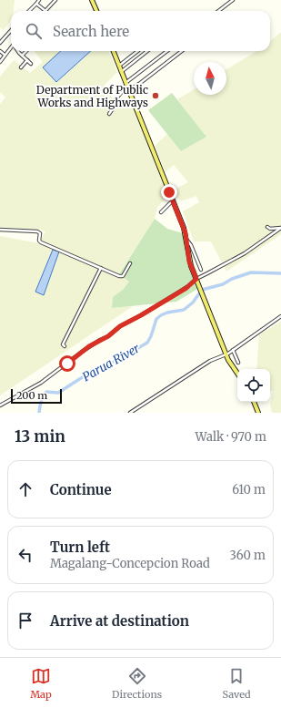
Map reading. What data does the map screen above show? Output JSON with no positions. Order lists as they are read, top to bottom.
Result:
{
  "water": ["Parua River"],
  "places": ["Department of Public Works and Highways"],
  "scale_bar": "200 m",
  "north": "top",
  "page": {
    "search": "Search here",
    "scale": "200 m",
    "heading": ["13 min", "Walk · 970 m"],
    "list": [
      ["Continue", "610 m"],
      ["Turn left", "Magalang-Concepcion Road", "360 m"],
      "Arrive at destination"
    ],
    "nav": ["Map", "Directions", "Saved"]
  }
}
